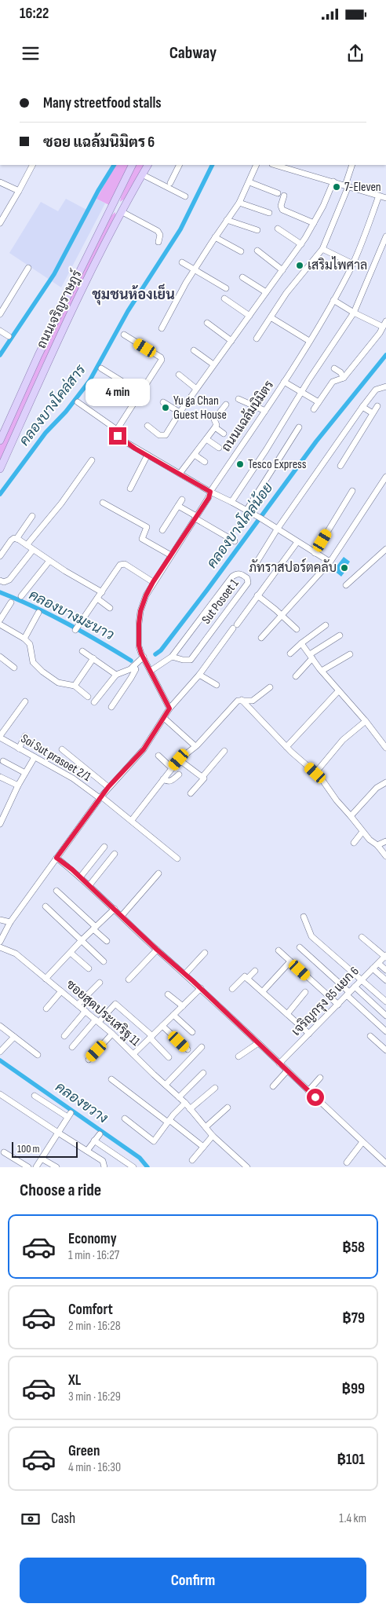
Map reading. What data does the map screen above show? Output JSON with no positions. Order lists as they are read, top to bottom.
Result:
{
  "streets": {
    "main road": ["ถนนเจริญราษฎร์"],
    "street": [
      "ถนนแฉล้มนิมิตร",
      "Sut Posoet 1",
      "Soi Sut prasoet 2/1",
      "เจริญกรุง 85 แยก 6",
      "ซอยสุดประเสริฐ 11"
    ]
  },
  "districts": ["ชุมชนห้องเย็น"],
  "water": [
    "คลองบางโคล่สาร",
    "คลองบางโคล่น้อย",
    "คลองบางมะนาว",
    "คลองขวาง"
  ],
  "places": [
    "7-Eleven",
    "เสริมไพศาล",
    "Yu ga Chan Guest House",
    "Tesco Express",
    "ภัทราสปอร์ตคลับ"
  ],
  "scale_bar": "100 m",
  "page": {
    "status": "16:22",
    "header": "Cabway",
    "banner": ["Many streetfood stalls", "ซอย แฉล้มนิมิตร 6"],
    "bubble": "4 min",
    "scale": "100 m",
    "heading": "Choose a ride",
    "list": [
      {
        "name": "Economy",
        "note": "1 min · 16:27",
        "value": "฿58"
      },
      {
        "name": "Comfort",
        "note": "2 min · 16:28",
        "value": "฿79"
      },
      {
        "name": "XL",
        "note": "3 min · 16:29",
        "value": "฿99"
      },
      {
        "name": "Green",
        "note": "4 min · 16:30",
        "value": "฿101"
      }
    ],
    "pay": ["Cash", "1.4 km"],
    "buttons": "Confirm"
  }
}
